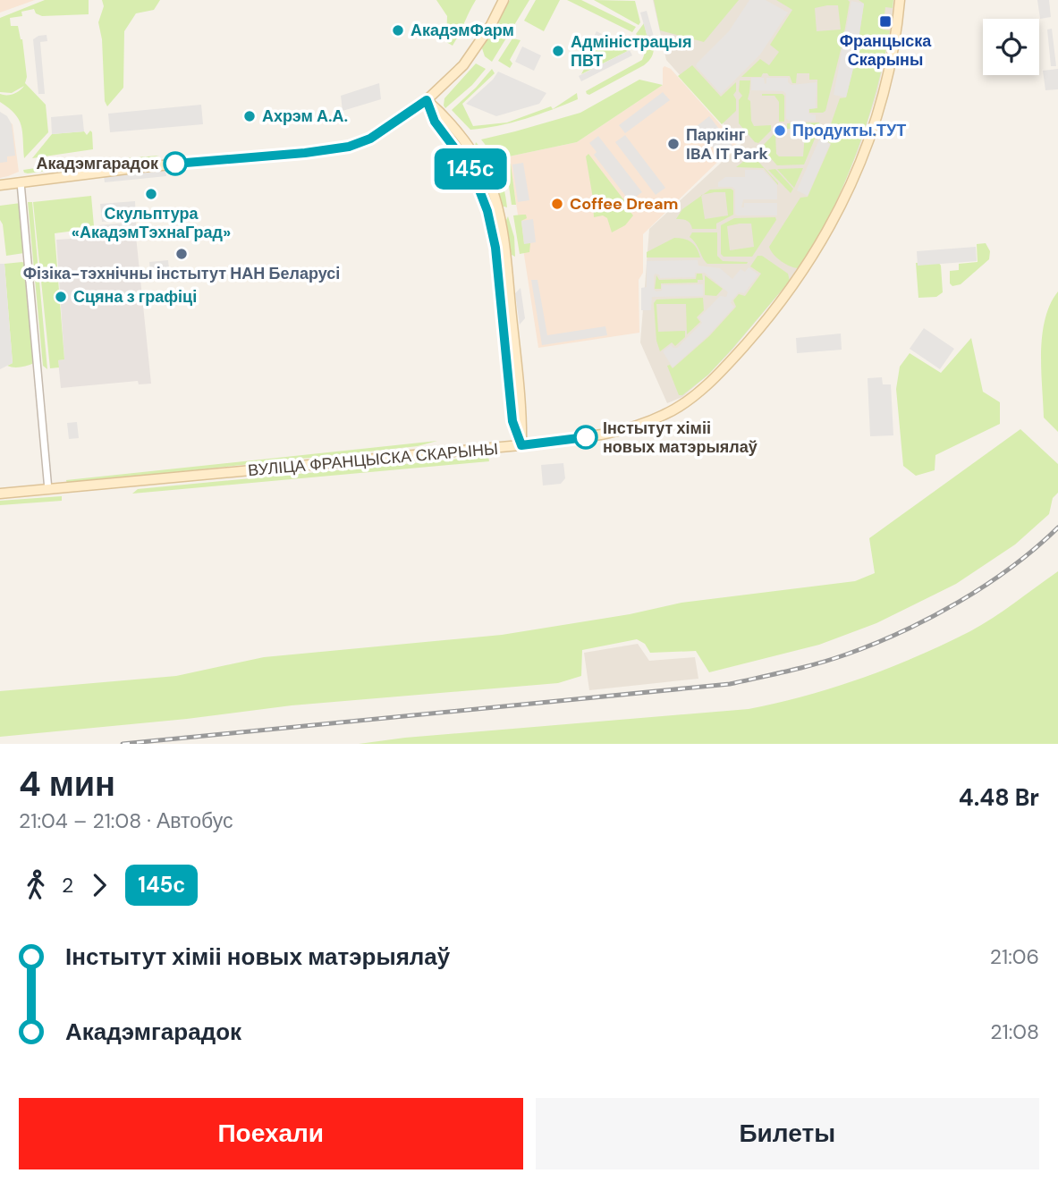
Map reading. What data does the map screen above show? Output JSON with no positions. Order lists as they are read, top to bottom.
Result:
{
  "streets": {
    "main road": ["ВУЛІЦА ФРАНЦЫСКА СКАРЫНЫ"]
  },
  "places": {
    "transit": ["Францыска Скарыны"],
    "other": [
      "АкадэмФарм",
      "Адміністрацыя ПВТ",
      "Ахрэм А.А.",
      "Продукты.ТУТ",
      "Паркінг IBA IT Park",
      "Акадэмгарадок",
      "Скульптура «АкадэмТэхнаГрад»",
      "Coffee Dream",
      "Фізіка-тэхнічны інстытут НАН Беларусі",
      "Сцяна з графіці",
      "Інстытут хіміі новых матэрыялаў"
    ]
  },
  "lines": ["bus line 145с"],
  "page": {
    "on_map": "145с",
    "heading": ["4 мин", "21:04 – 21:08 · Автобус", "4.48 Br"],
    "legs": ["2", "145с"],
    "list": [
      {
        "name": "Інстытут хіміі новых матэрыялаў",
        "value": "21:06"
      },
      {
        "name": "Акадэмгарадок",
        "value": "21:08"
      }
    ],
    "buttons": ["Поехали", "Билеты"]
  }
}
